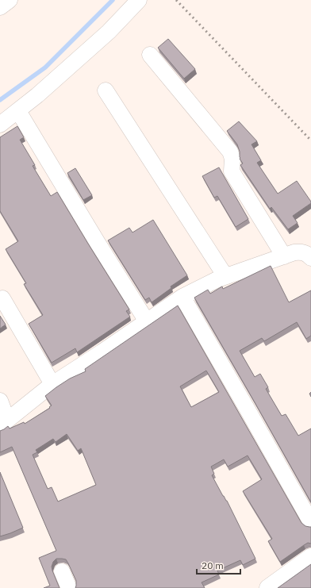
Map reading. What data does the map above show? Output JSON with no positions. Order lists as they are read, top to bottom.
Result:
{
  "scale_bar": "20 m"
}
